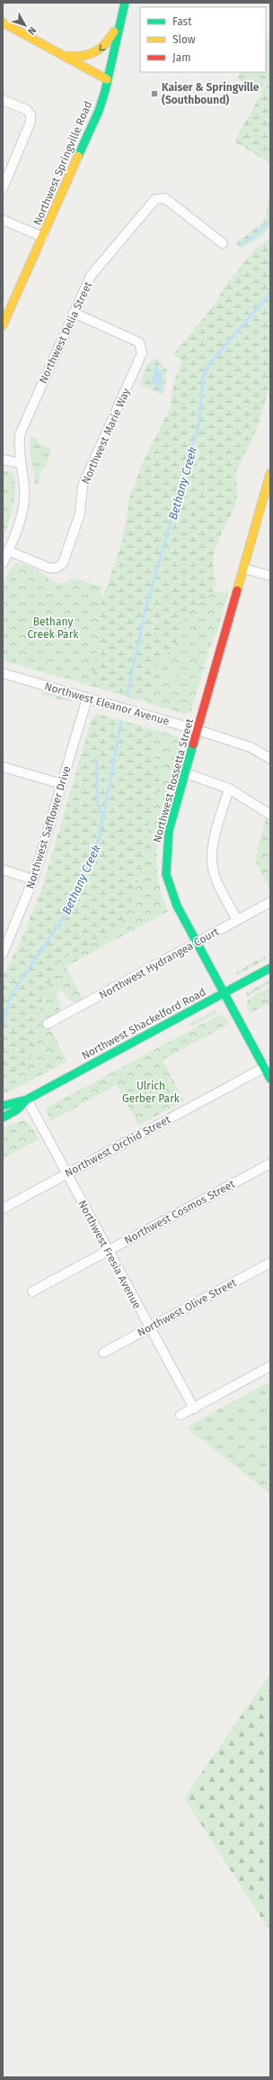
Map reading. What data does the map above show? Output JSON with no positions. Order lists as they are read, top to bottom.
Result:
{
  "streets": {
    "street": [
      "Northwest Springville Road",
      "Northwest Delia Street",
      "Northwest Marie Way",
      "Northwest Eleanor Avenue",
      "Northwest Rossetta Street",
      "Northwest Safflower Drive",
      "Northwest Hydrangea Court",
      "Northwest Shackelford Road",
      "Northwest Orchid Street",
      "Northwest Cosmos Street",
      "Northwest Fresia Avenue",
      "Northwest Olive Street"
    ]
  },
  "crossings": [
    ["Northwest Delia Street", "Northwest Marie Way"],
    ["Northwest Eleanor Avenue", "Northwest Rossetta Street"],
    ["Northwest Eleanor Avenue", "Northwest Safflower Drive"],
    ["Northwest Rossetta Street", "Northwest Hydrangea Court"],
    ["Northwest Rossetta Street", "Northwest Shackelford Road"],
    ["Northwest Rossetta Street", "Northwest Orchid Street"],
    ["Northwest Shackelford Road", "Northwest Fresia Avenue"],
    ["Northwest Orchid Street", "Northwest Fresia Avenue"],
    ["Northwest Cosmos Street", "Northwest Fresia Avenue"],
    ["Northwest Fresia Avenue", "Northwest Olive Street"]
  ],
  "water": ["Bethany Creek"],
  "parks": ["Bethany Creek Park", "Ulrich Gerber Park"],
  "places": {
    "transit": ["Kaiser & Springville (Southbound)"]
  },
  "legend": ["Fast", "Slow", "Jam"],
  "north": "bottom right"
}
